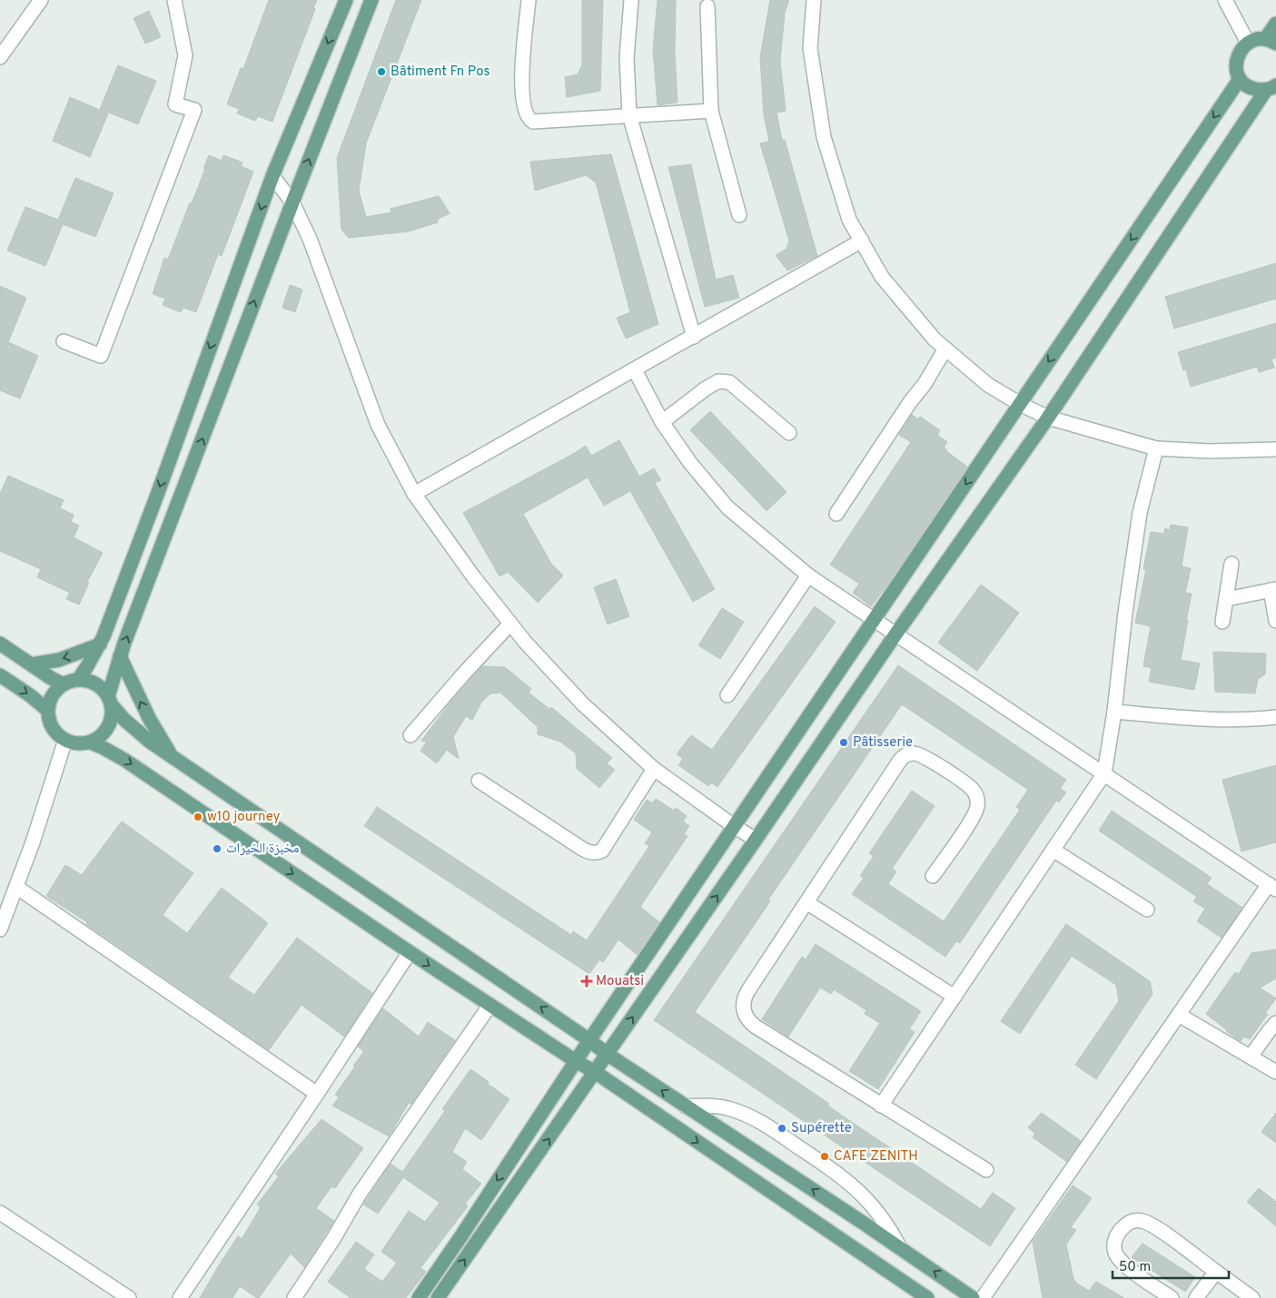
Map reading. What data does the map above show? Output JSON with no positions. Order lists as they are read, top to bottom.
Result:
{
  "places": {
    "other": [
      "Bâtiment Fn Pos",
      "Pâtisserie",
      "w10 journey",
      "مخبزة الخيرات",
      "Supérette",
      "CAFE ZENITH"
    ],
    "health": ["Mouatsi"]
  },
  "scale_bar": "50 m"
}
